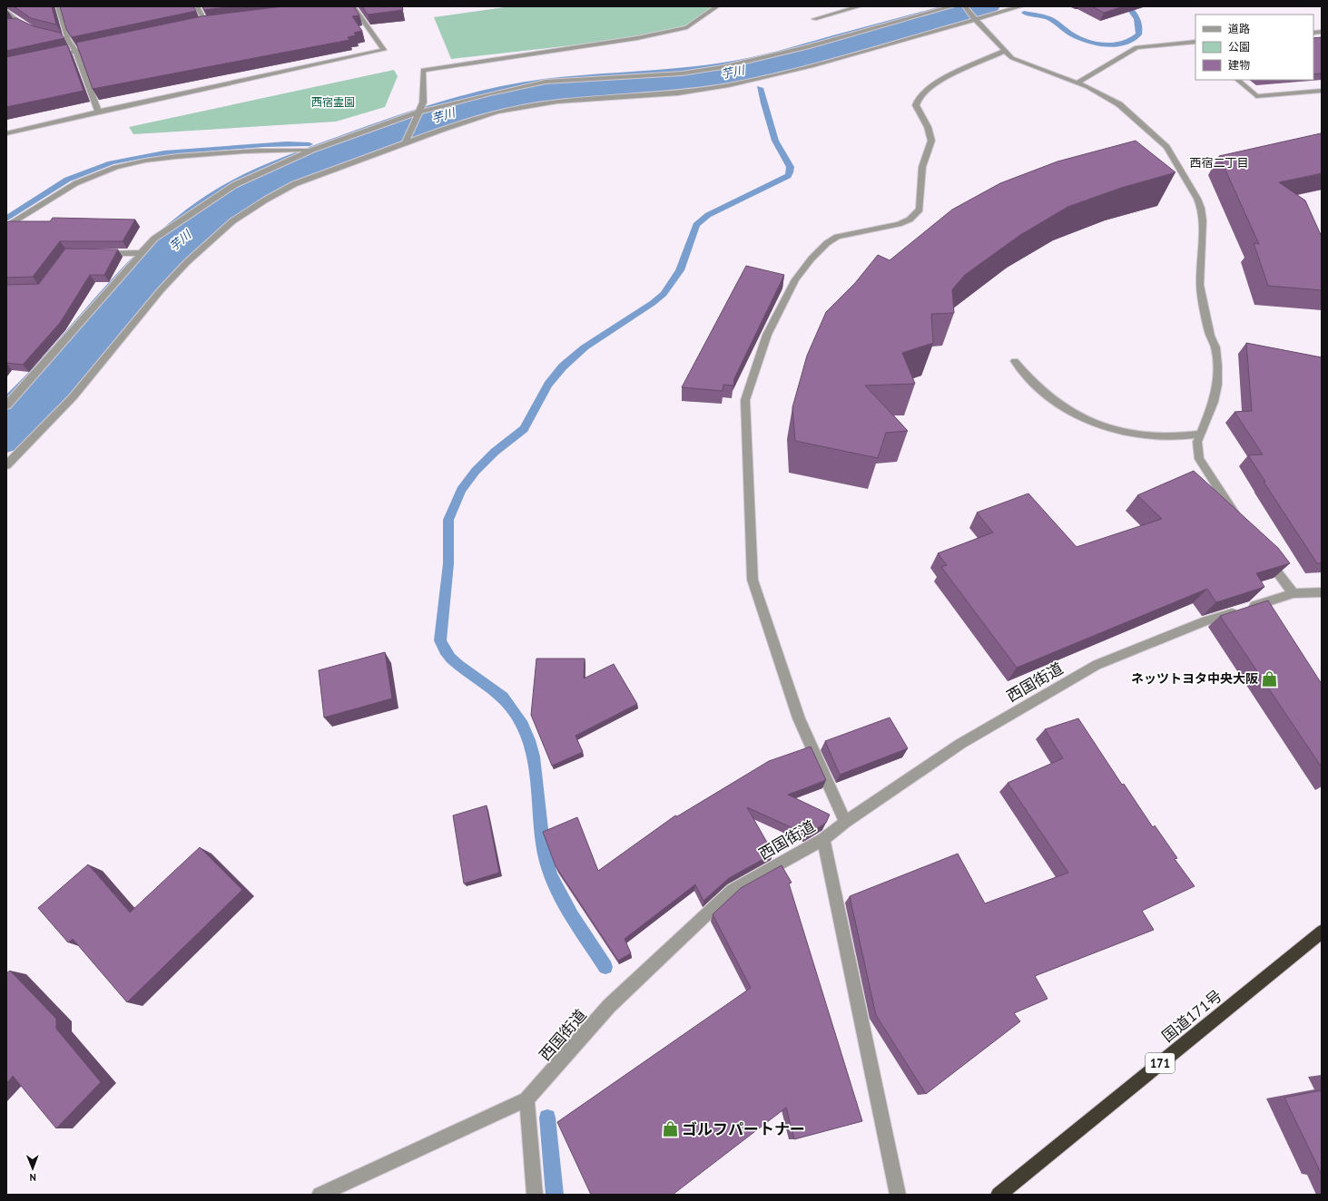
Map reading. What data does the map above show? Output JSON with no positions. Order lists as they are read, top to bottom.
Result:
{
  "streets": {
    "highway": ["国道171号", "171"],
    "street": ["西国街道"]
  },
  "districts": ["西宿二丁目"],
  "water": ["芋川"],
  "parks": ["西宿霊園"],
  "places": {
    "shop": ["ネッツトヨタ中央大阪", "ゴルフパートナー"]
  },
  "legend": ["道路", "公園", "建物"],
  "north": "bottom"
}
